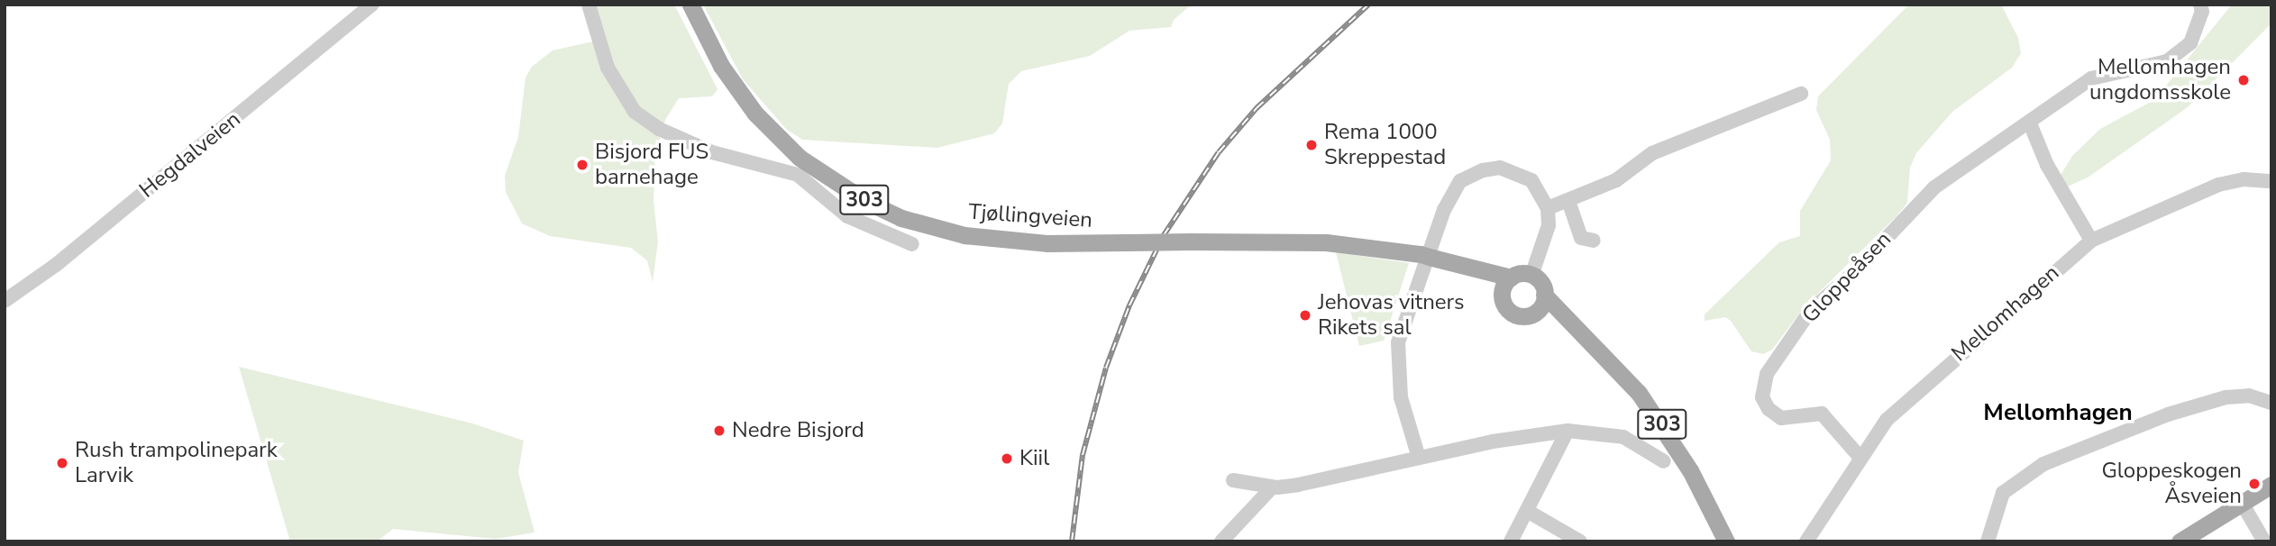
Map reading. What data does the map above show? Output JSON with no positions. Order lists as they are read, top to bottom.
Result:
{
  "streets": {
    "main road": ["303", "Tjøllingveien"],
    "street": ["Hegdalveien", "Gloppeåsen", "Mellomhagen"]
  },
  "crossings": [
    ["303", "Tjøllingveien"],
    ["Gloppeåsen", "Mellomhagen"]
  ],
  "districts": ["Mellomhagen"],
  "places": [
    "Mellomhagen ungdomsskole",
    "Rema 1000 Skreppestad",
    "Bisjord FUS barnehage",
    "Jehovas vitners Rikets sal",
    "Nedre Bisjord",
    "Kiil",
    "Rush trampolinepark Larvik",
    "Gloppeskogen Åsveien"
  ]
}
